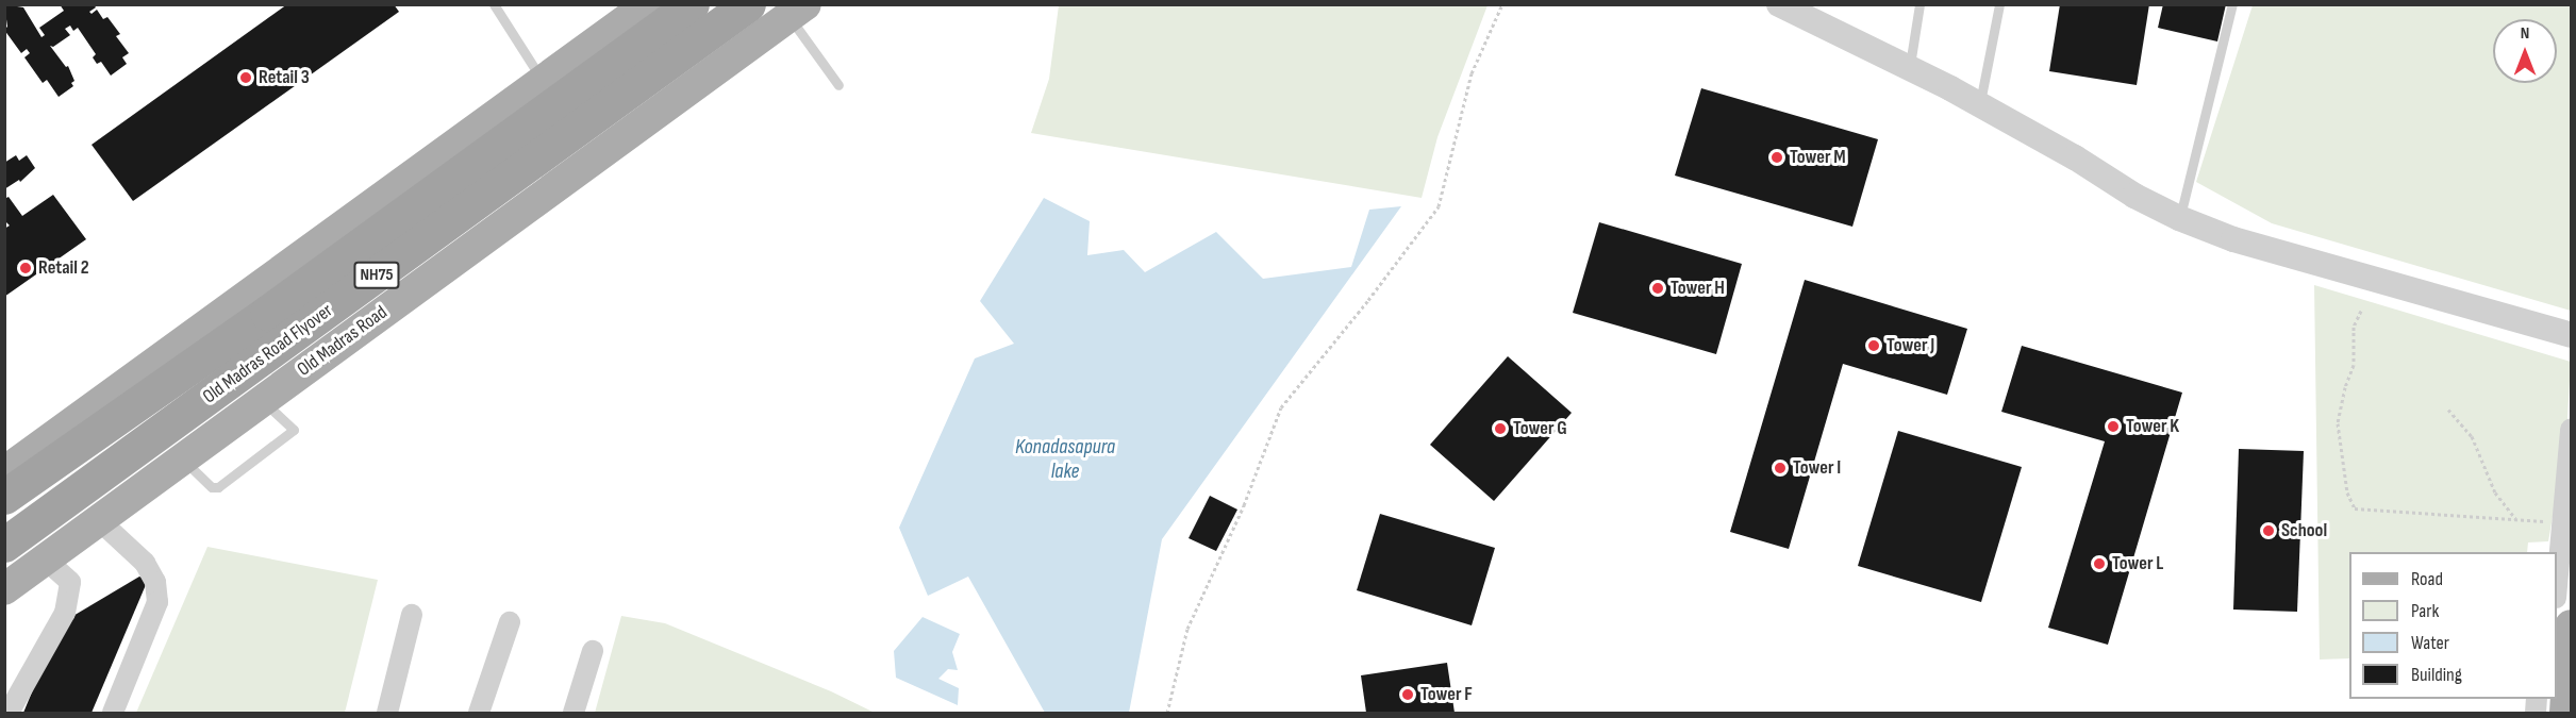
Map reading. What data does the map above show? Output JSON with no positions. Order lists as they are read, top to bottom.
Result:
{
  "streets": {
    "highway": ["NH75", "Old Madras Road Flyover"],
    "main road": ["Old Madras Road"]
  },
  "water": ["Konadasapura lake"],
  "places": [
    "Retail 3",
    "Tower M",
    "Retail 2",
    "Tower H",
    "Tower J",
    "Tower K",
    "Tower G",
    "Tower I",
    "School",
    "Tower L",
    "Tower F"
  ],
  "legend": [
    "Road",
    "Park",
    "Water",
    "Building"
  ],
  "north": "top"
}
